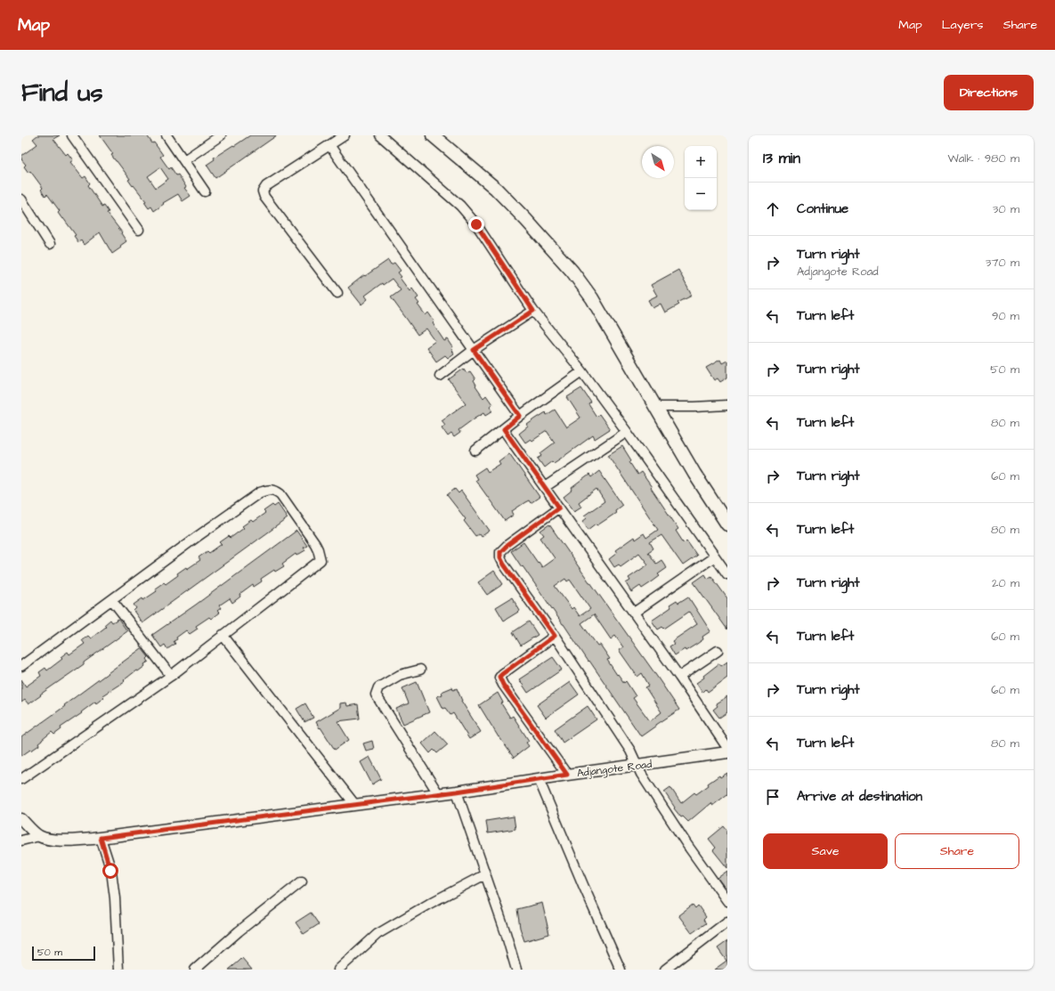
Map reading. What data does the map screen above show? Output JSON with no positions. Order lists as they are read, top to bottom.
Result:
{
  "streets": {
    "street": ["Adjangote Road"]
  },
  "scale_bar": "50 m",
  "north": "bottom right",
  "page": {
    "header": "Map",
    "nav": ["Map", "Layers", "Share"],
    "buttons": [
      "Directions",
      ["Save", "Share"]
    ],
    "title": "Find us",
    "heading": ["13 min", "Walk · 980 m"],
    "map_buttons": ["+", "−"],
    "list": [
      ["Continue", "30 m"],
      ["Turn right", "Adjangote Road", "370 m"],
      ["Turn left", "90 m"],
      ["Turn right", "50 m"],
      ["Turn left", "80 m"],
      ["Turn right", "60 m"],
      ["Turn left", "80 m"],
      ["Turn right", "20 m"],
      ["Turn left", "60 m"],
      ["Turn right", "60 m"],
      ["Turn left", "80 m"],
      "Arrive at destination"
    ],
    "scale": "50 m"
  }
}
